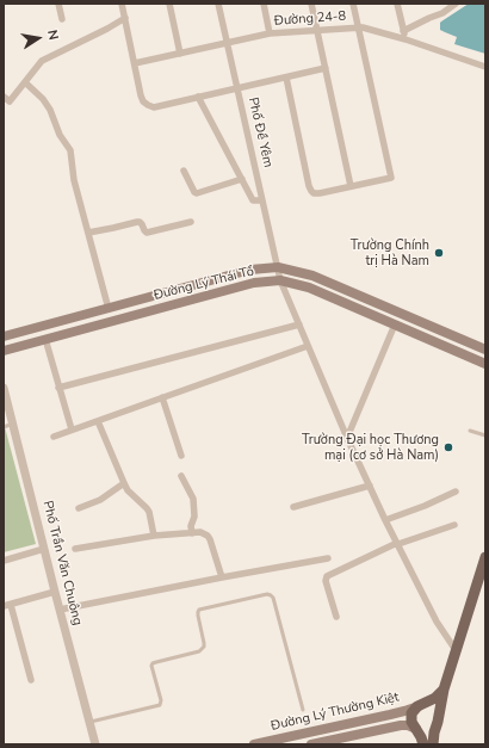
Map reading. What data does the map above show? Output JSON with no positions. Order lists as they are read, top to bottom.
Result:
{
  "streets": {
    "main road": ["Đường Lý Thái Tổ", "Đường Lý Thường Kiệt"],
    "street": ["Đường 24-8", "Phố Đề Yêm", "Phố Trần Văn Chuông"]
  },
  "crossings": [
    ["Đường 24-8", "Phố Đề Yêm"],
    ["Phố Đề Yêm", "Đường Lý Thái Tổ"]
  ],
  "places": ["Trường Chính trị Hà Nam", "Trường Đại học Thương mại (cơ sở Hà Nam)"],
  "north": "right"
}
